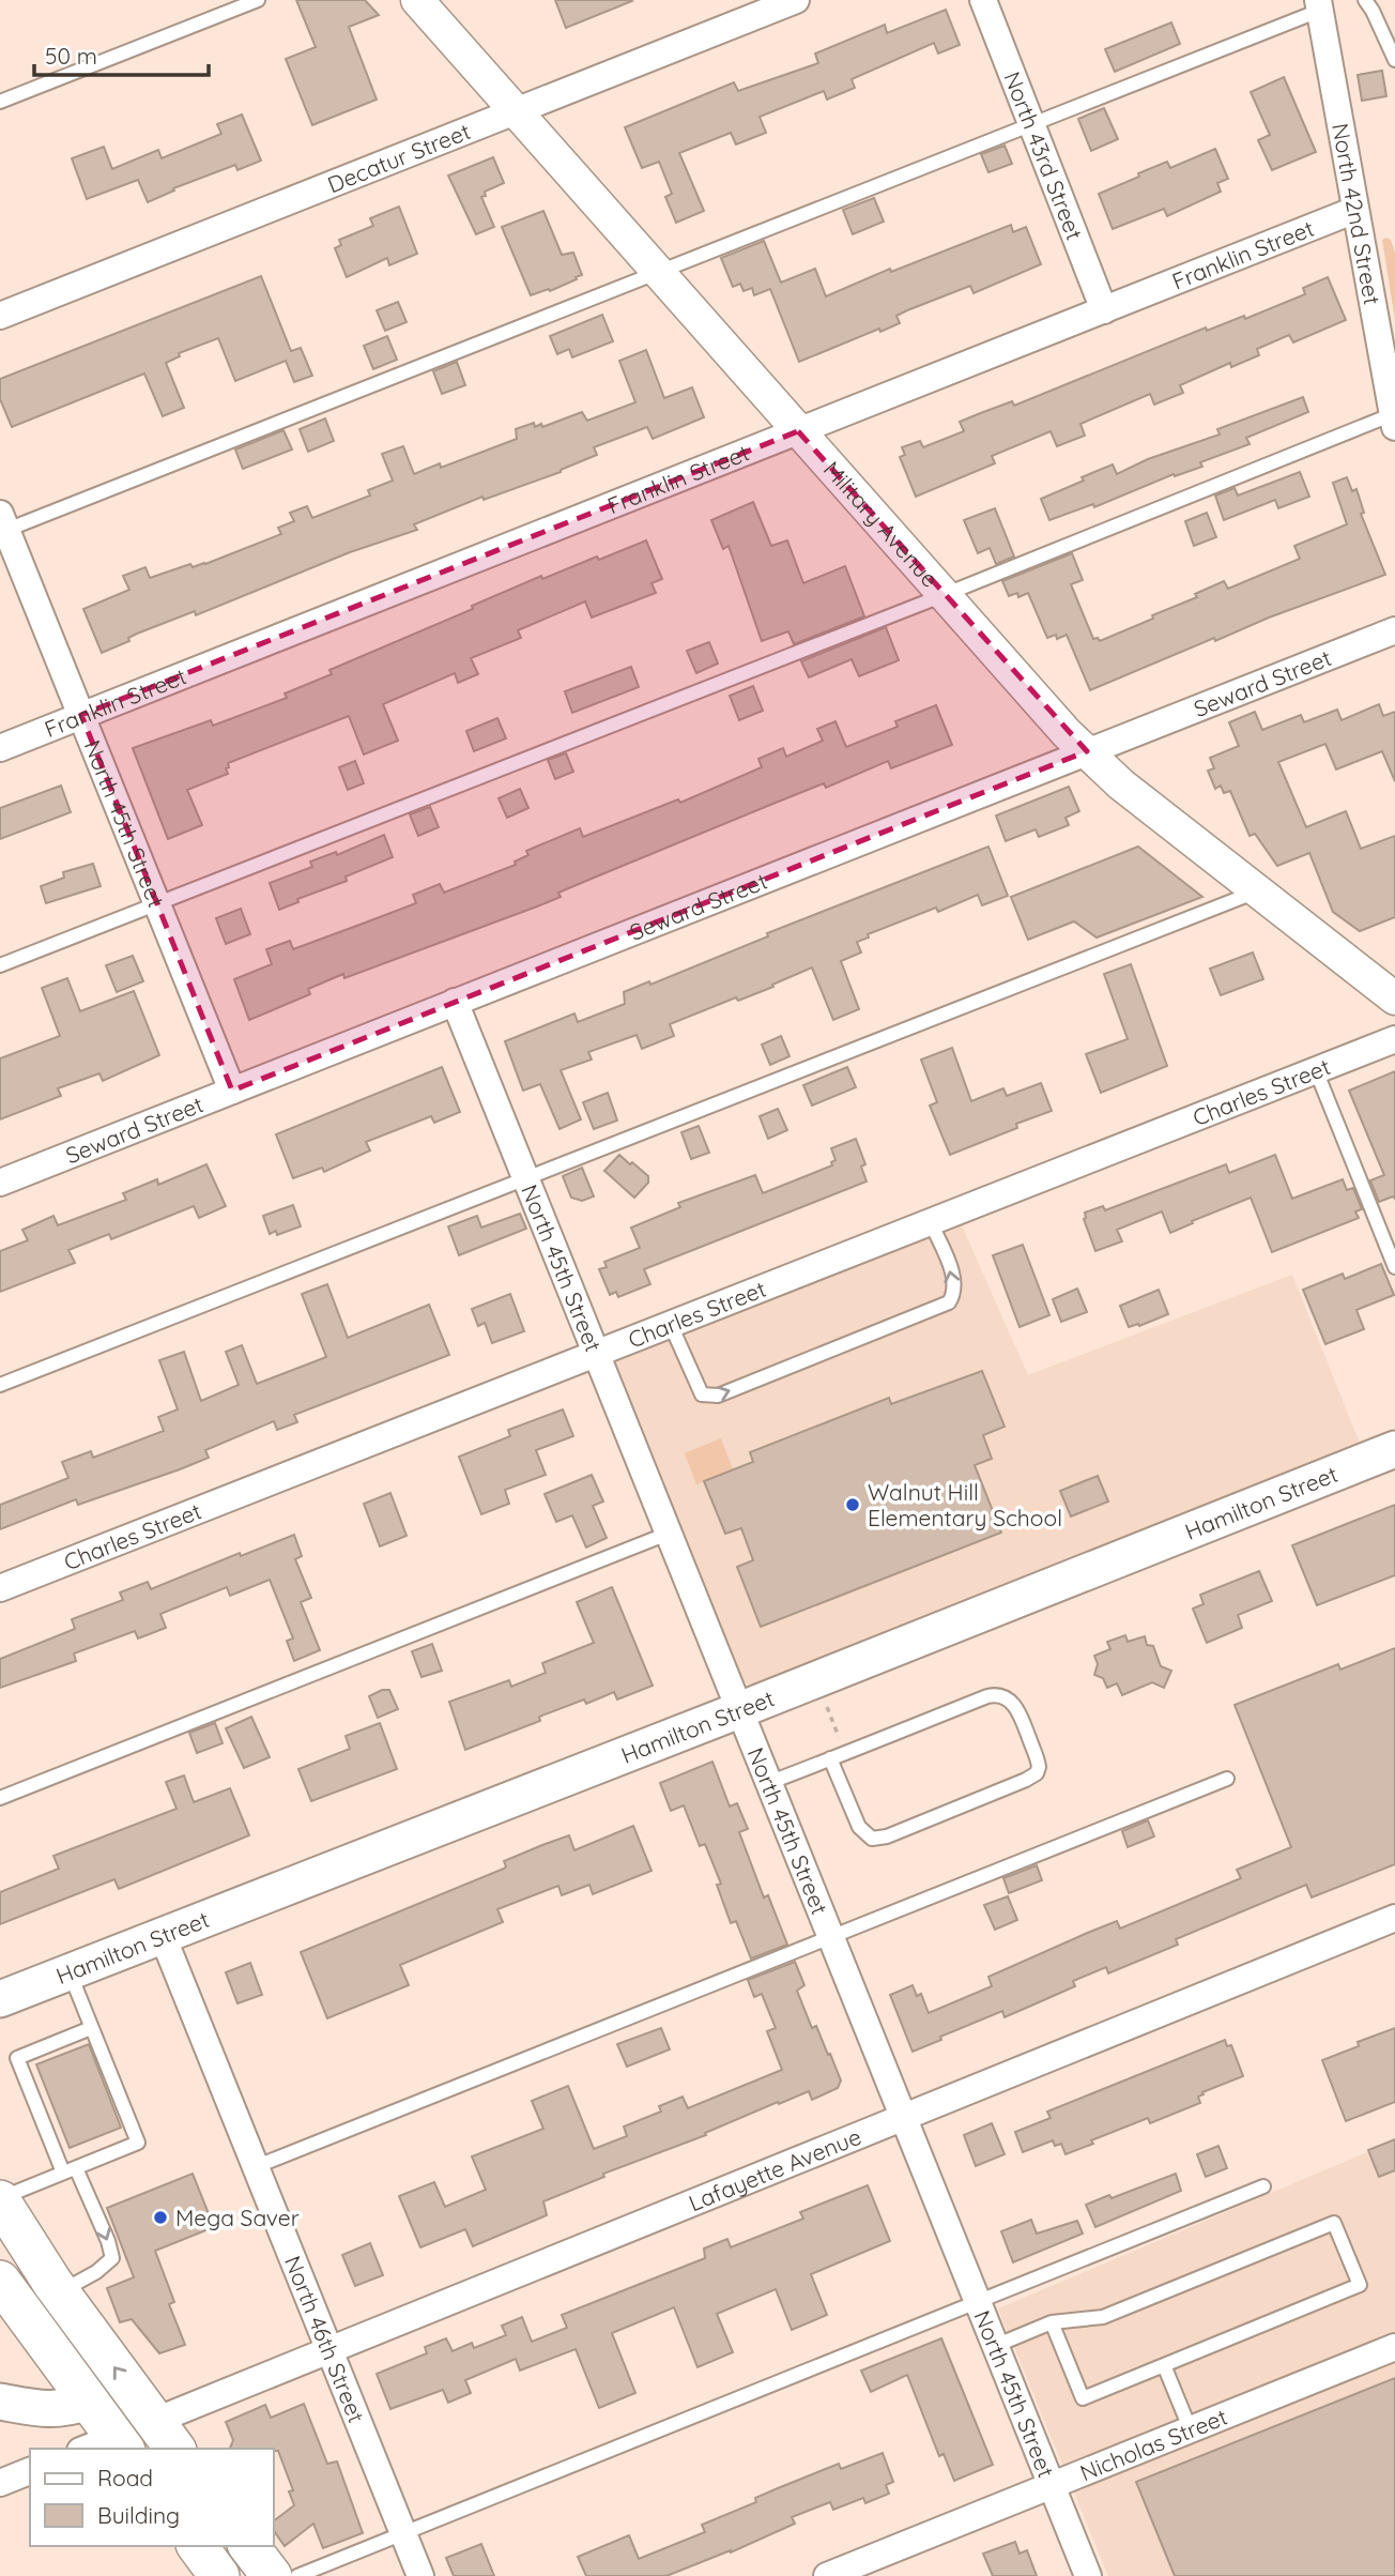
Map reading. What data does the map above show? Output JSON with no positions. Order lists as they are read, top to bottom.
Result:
{
  "streets": {
    "main road": ["Hamilton Street"],
    "street": [
      "North 43rd Street",
      "Decatur Street",
      "North 42nd Street",
      "Franklin Street",
      "Military Avenue",
      "Seward Street",
      "North 45th Street",
      "Charles Street",
      "Lafayette Avenue",
      "North 46th Street",
      "Nicholas Street"
    ]
  },
  "crossings": [
    ["North 43rd Street", "Franklin Street"],
    ["Decatur Street", "Military Avenue"],
    ["North 42nd Street", "Franklin Street"],
    ["Franklin Street", "Military Avenue"],
    ["Franklin Street", "North 45th Street"],
    ["Military Avenue", "Seward Street"],
    ["Seward Street", "North 45th Street"],
    ["North 45th Street", "Charles Street"],
    ["North 45th Street", "Hamilton Street"],
    ["North 45th Street", "Lafayette Avenue"],
    ["North 45th Street", "Nicholas Street"],
    ["Hamilton Street", "North 46th Street"],
    ["Lafayette Avenue", "North 46th Street"]
  ],
  "places": ["Walnut Hill Elementary School", "Mega Saver"],
  "legend": ["Road", "Building"],
  "scale_bar": "50 m"
}
